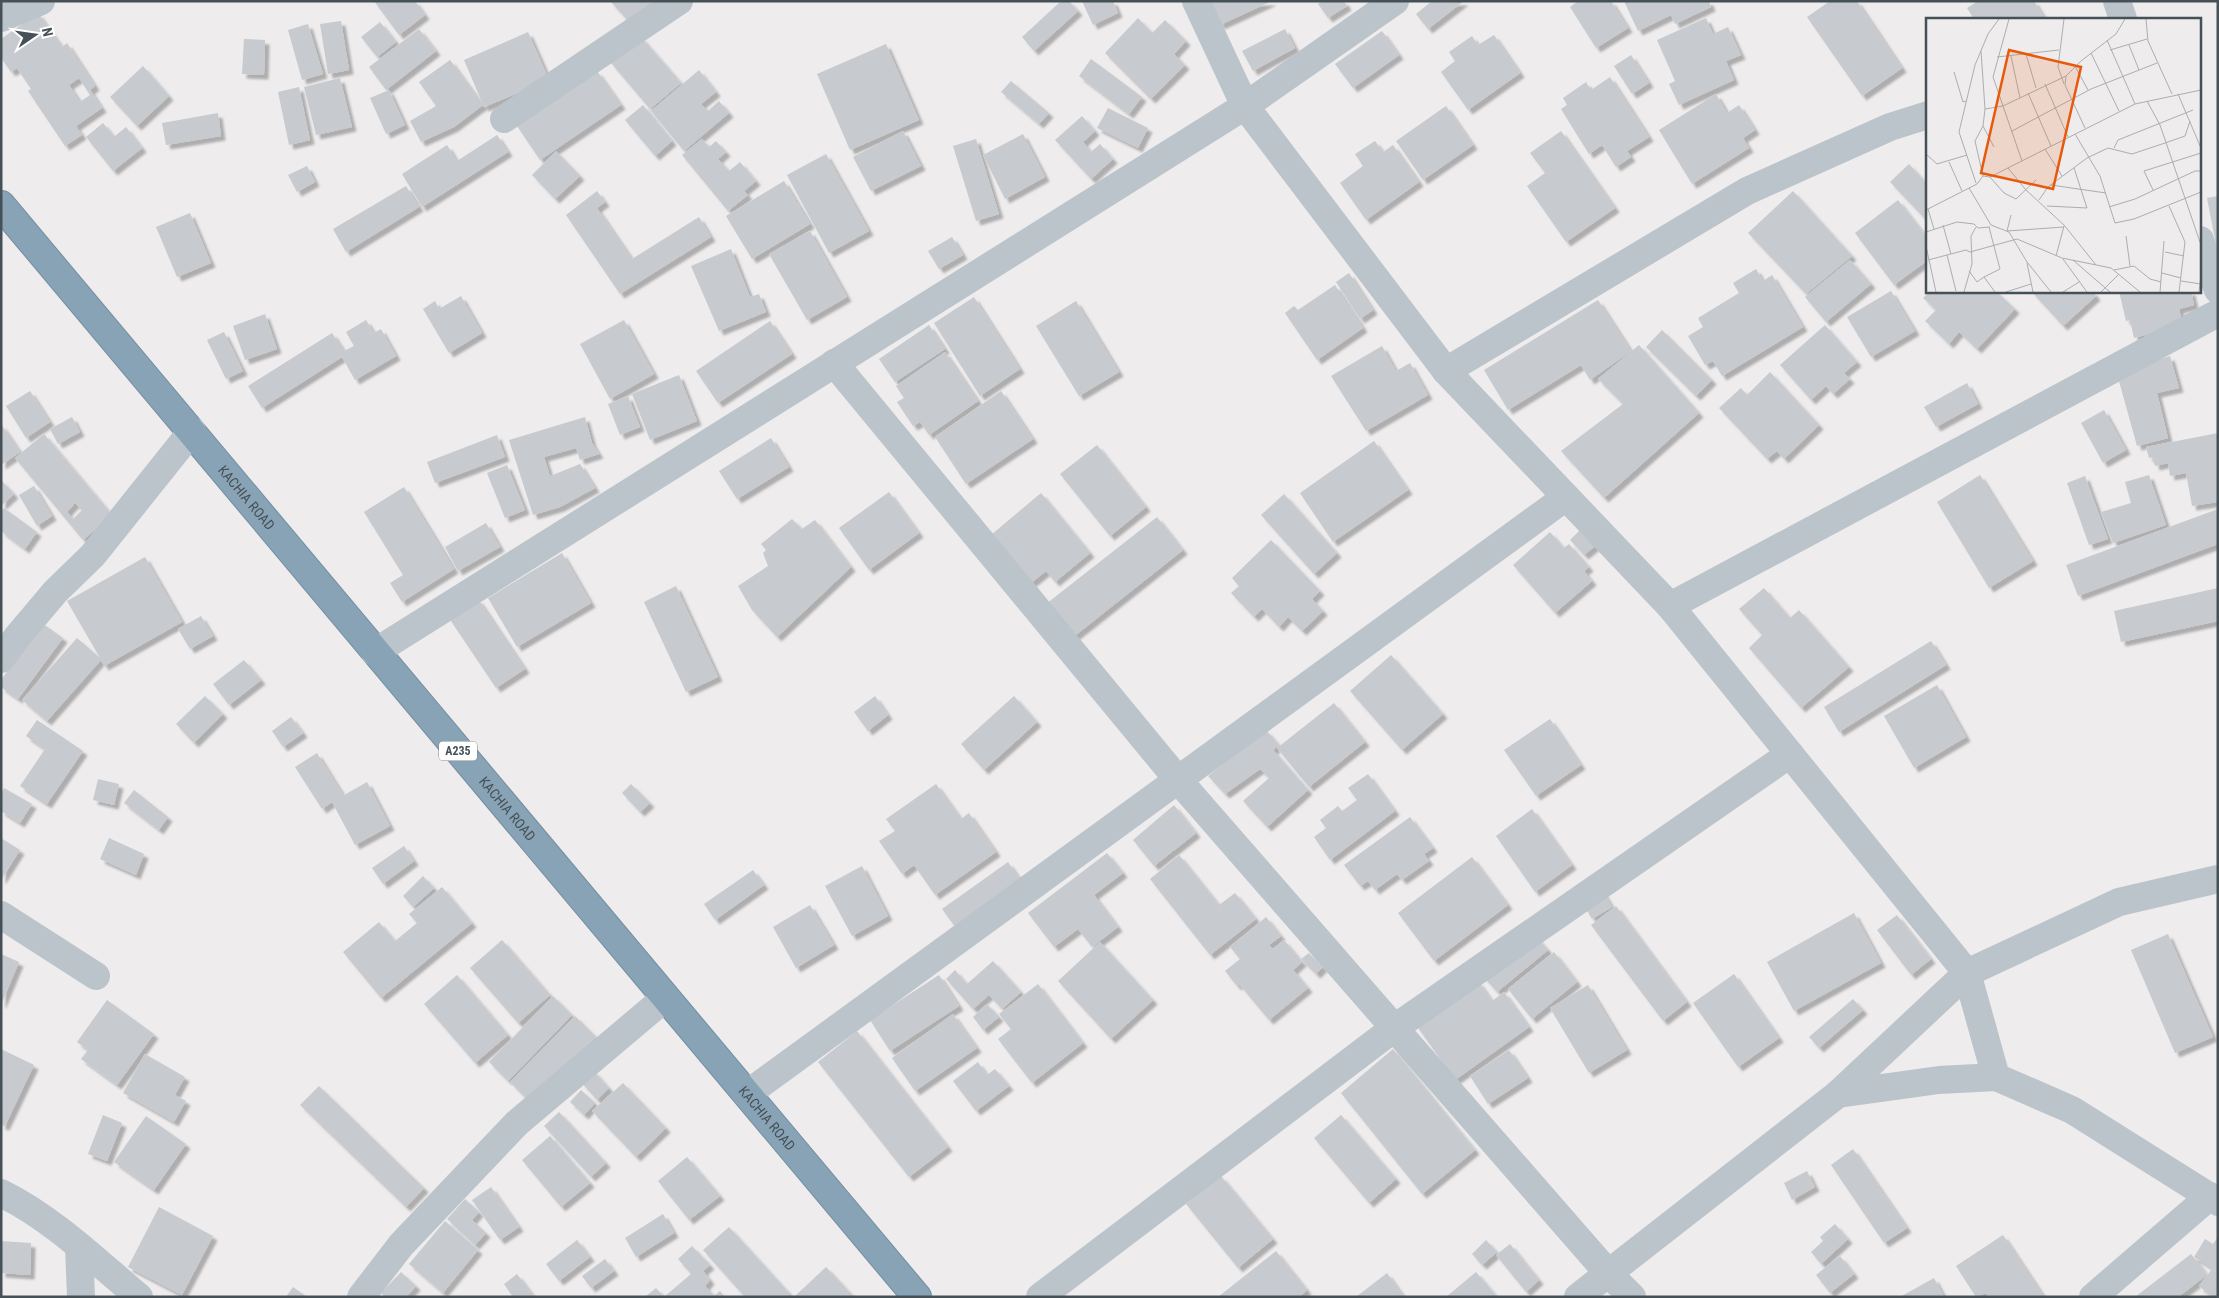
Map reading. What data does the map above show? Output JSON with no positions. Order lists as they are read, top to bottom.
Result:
{
  "streets": {
    "highway": ["KACHIA ROAD", "A235"]
  },
  "north": "right"
}
